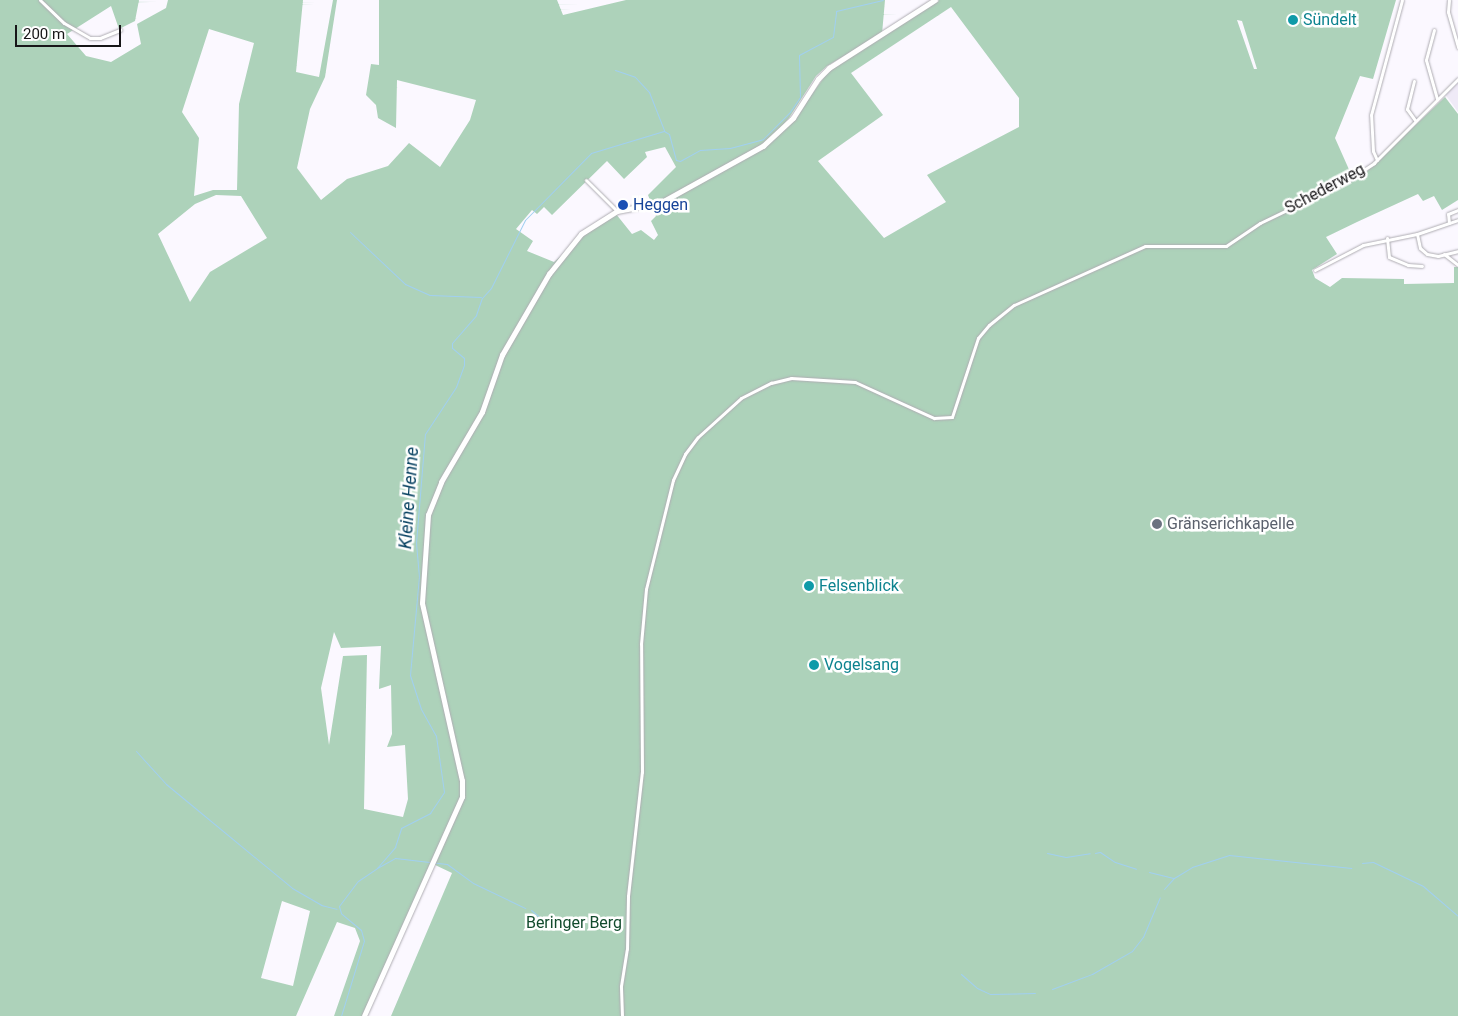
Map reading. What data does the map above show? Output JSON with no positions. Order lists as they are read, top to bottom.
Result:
{
  "streets": {
    "street": ["Schederweg"]
  },
  "water": ["Kleine Henne"],
  "parks": ["Beringer Berg"],
  "places": [
    "Sündelt",
    "Heggen",
    "Gränserichkapelle",
    "Felsenblick",
    "Vogelsang"
  ],
  "scale_bar": "200 m"
}
